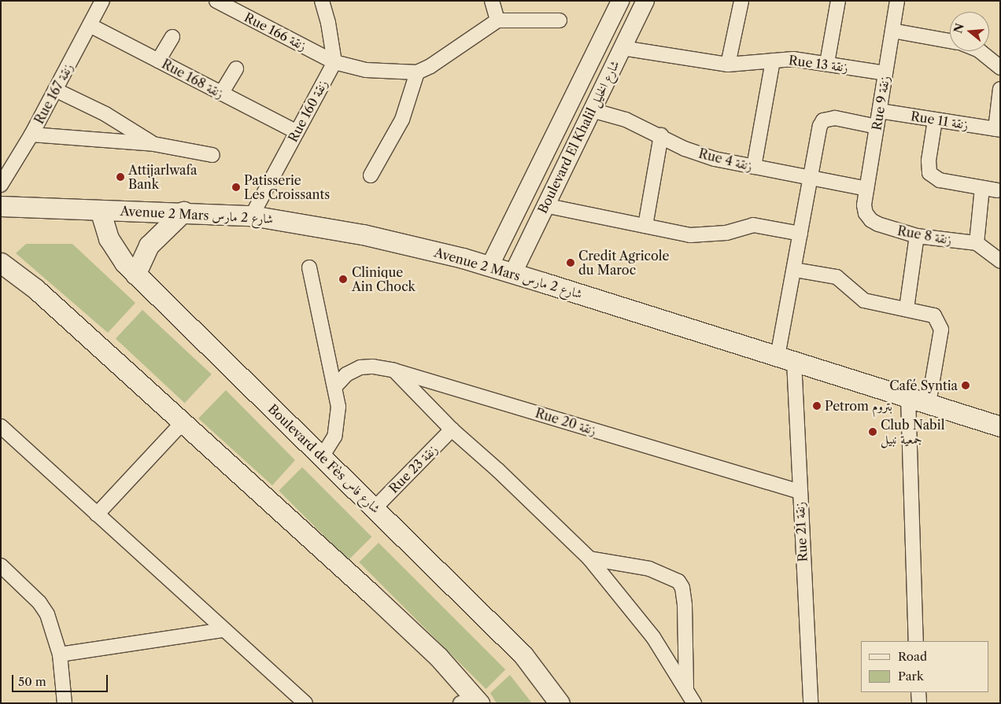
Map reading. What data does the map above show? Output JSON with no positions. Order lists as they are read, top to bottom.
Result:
{
  "streets": {
    "main road": ["Avenue 2 Mars شارع 2 مارس", "Boulevard de Fès شارع فاس"],
    "street": [
      "Rue 166 زنقة",
      "Rue 13 زنقة",
      "Rue 168 زنقة",
      "Rue 167 زنقة",
      "Rue 9 زنقة",
      "Rue 160 زنقة",
      "Rue 11 زنقة",
      "Boulevard El Khalil شارع الخليل",
      "Rue 4 زنقة",
      "Rue 8 زنقة",
      "Rue 20 زنقة",
      "Rue 23 زنقة",
      "Rue 21 زنقة"
    ]
  },
  "crossings": [
    ["Rue 166 زنقة", "Rue 160 زنقة"],
    ["Rue 13 زنقة", "Rue 9 زنقة"],
    ["Rue 13 زنقة", "Boulevard El Khalil شارع الخليل"],
    ["Rue 168 زنقة", "Rue 167 زنقة"],
    ["Rue 168 زنقة", "Rue 160 زنقة"],
    ["Rue 9 زنقة", "Rue 11 زنقة"],
    ["Rue 9 زنقة", "Rue 4 زنقة"],
    ["Rue 9 زنقة", "Rue 8 زنقة"],
    ["Rue 9 زنقة", "Rue 21 زنقة"],
    ["Rue 160 زنقة", "Avenue 2 Mars شارع 2 مارس"],
    ["Boulevard El Khalil شارع الخليل", "Rue 4 زنقة"],
    ["Boulevard El Khalil شارع الخليل", "Avenue 2 Mars شارع 2 مارس"],
    ["Rue 4 زنقة", "Rue 21 زنقة"],
    ["Avenue 2 Mars شارع 2 مارس", "Boulevard de Fès شارع فاس"],
    ["Avenue 2 Mars شارع 2 مارس", "Rue 21 زنقة"],
    ["Rue 20 زنقة", "Rue 21 زنقة"],
    ["Boulevard de Fès شارع فاس", "Rue 23 زنقة"]
  ],
  "places": [
    "Attijarlwafa Bank",
    "Patisserie Les Croissants",
    "Credit Agricole du Maroc",
    "Clinique Ain Chock",
    "Café Syntia",
    "Petrom بتروم",
    "Club Nabil جمعية نبيل"
  ],
  "legend": ["Road", "Park"],
  "scale_bar": "50 m",
  "north": "left"
}
